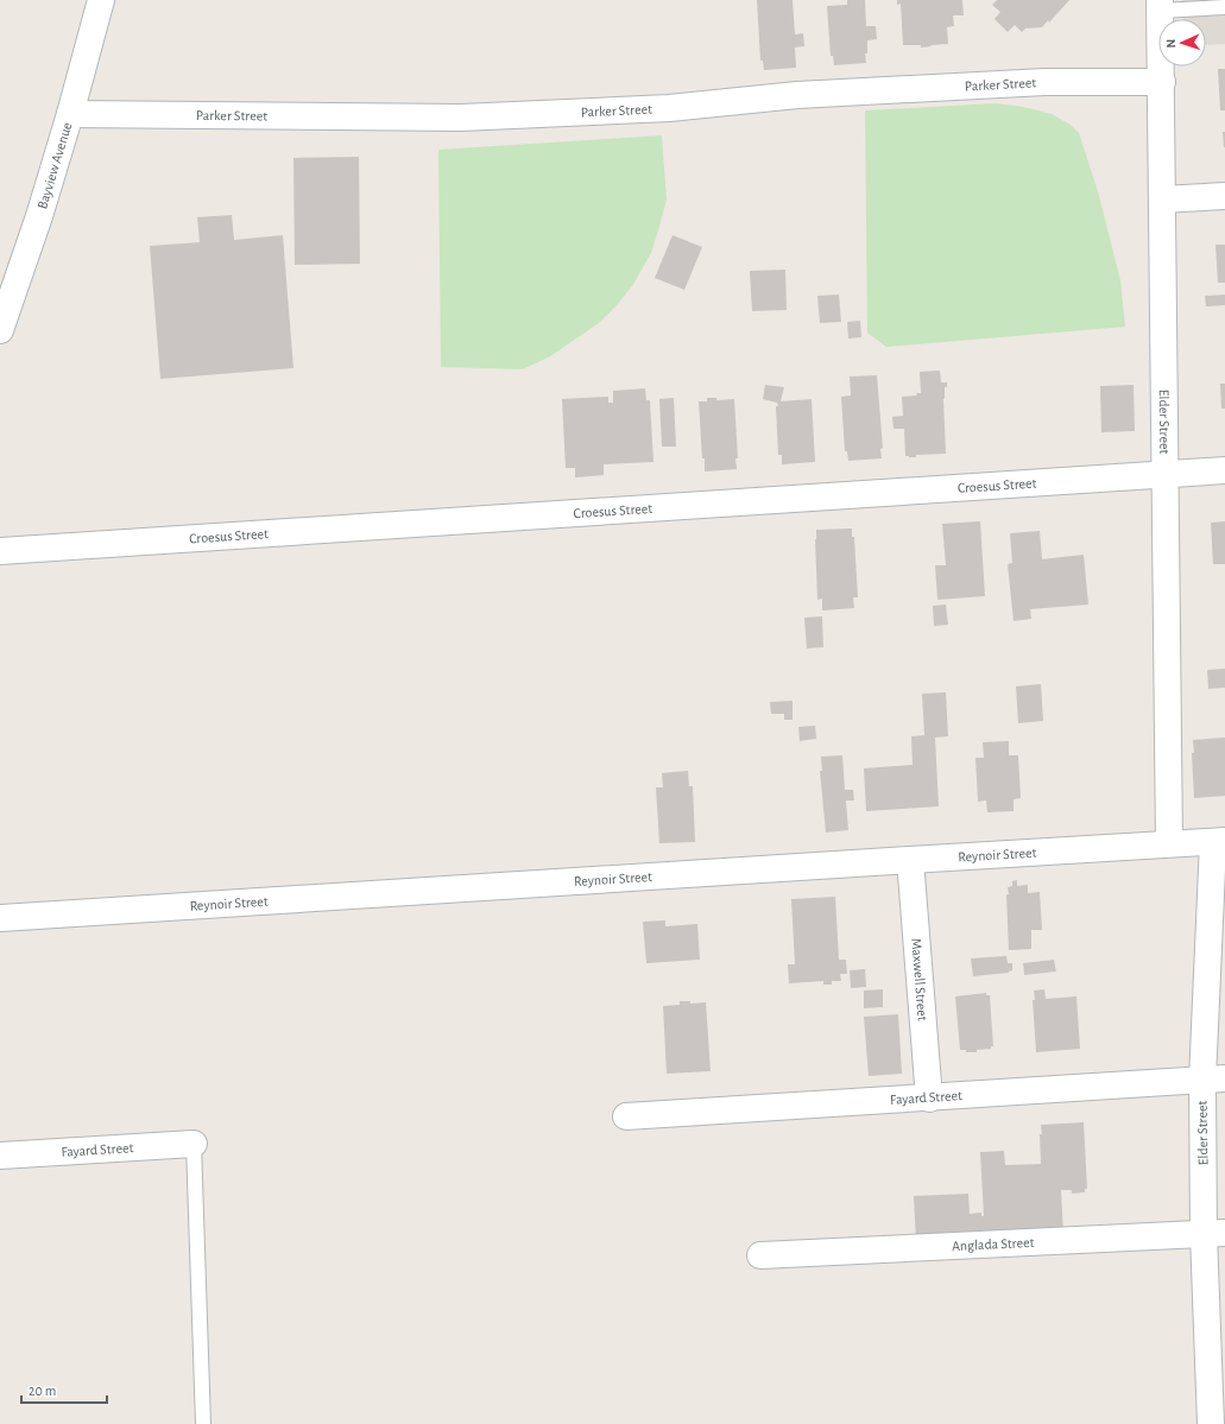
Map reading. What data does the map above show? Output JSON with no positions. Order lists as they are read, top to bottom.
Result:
{
  "streets": {
    "street": [
      "Parker Street",
      "Bayview Avenue",
      "Elder Street",
      "Croesus Street",
      "Reynoir Street",
      "Maxwell Street",
      "Fayard Street",
      "Anglada Street"
    ]
  },
  "crossings": [
    ["Parker Street", "Bayview Avenue"],
    ["Parker Street", "Elder Street"],
    ["Elder Street", "Croesus Street"],
    ["Elder Street", "Reynoir Street"],
    ["Elder Street", "Fayard Street"],
    ["Elder Street", "Anglada Street"],
    ["Reynoir Street", "Maxwell Street"],
    ["Maxwell Street", "Fayard Street"]
  ],
  "scale_bar": "20 m",
  "north": "left"
}
